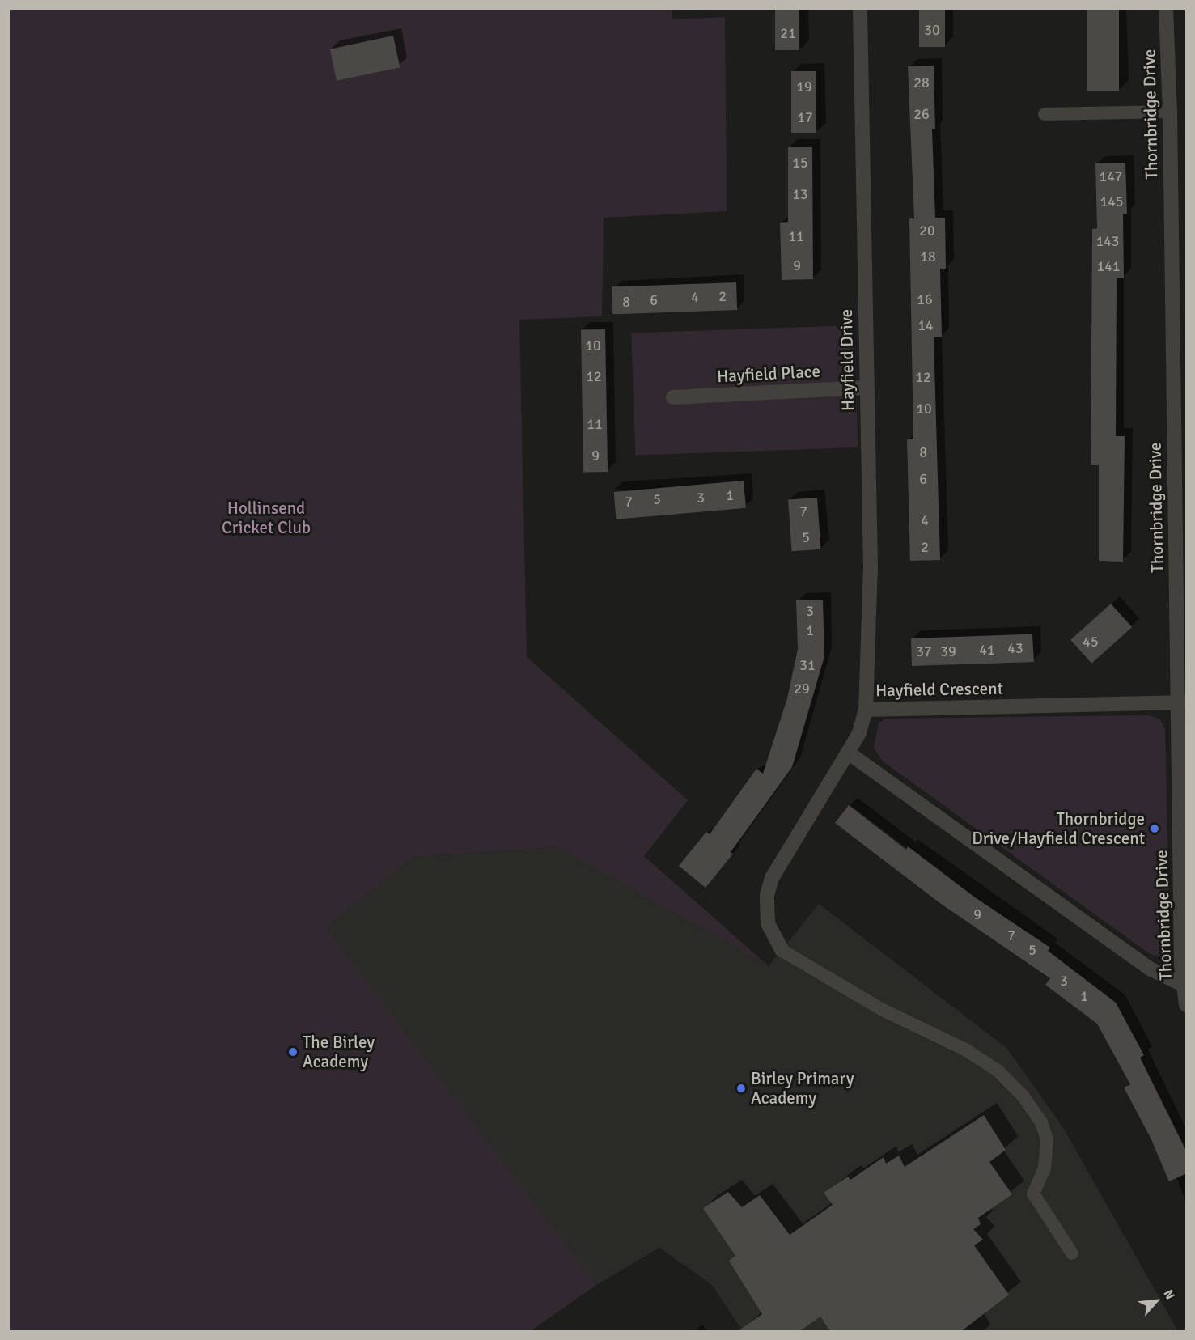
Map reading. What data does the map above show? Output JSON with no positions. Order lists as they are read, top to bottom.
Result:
{
  "streets": {
    "street": [
      "Thornbridge Drive",
      "Hayfield Drive",
      "Hayfield Place",
      "Hayfield Crescent"
    ]
  },
  "crossings": [
    ["Thornbridge Drive", "Hayfield Crescent"],
    ["Hayfield Drive", "Hayfield Place"],
    ["Hayfield Drive", "Hayfield Crescent"]
  ],
  "parks": ["Hollinsend Cricket Club"],
  "places": ["Thornbridge Drive/Hayfield Crescent", "The Birley Academy", "Birley Primary Academy"],
  "house_numbers": [
    "30",
    "21",
    "28",
    "19",
    "26",
    "17",
    "15",
    "147",
    "13",
    "145",
    "20",
    "11",
    "143",
    "18",
    "9",
    "141",
    "2",
    "4",
    "16",
    "6",
    "8",
    "14",
    "10",
    "12",
    "12",
    "10",
    "11",
    "8",
    "9",
    "6",
    "1",
    "3",
    "5",
    "7",
    "7",
    "4",
    "5",
    "2",
    "3",
    "1",
    "45",
    "43",
    "41",
    "37",
    "39",
    "31",
    "29",
    "9",
    "7",
    "5",
    "3",
    "1"
  ],
  "north": "top right"
}
